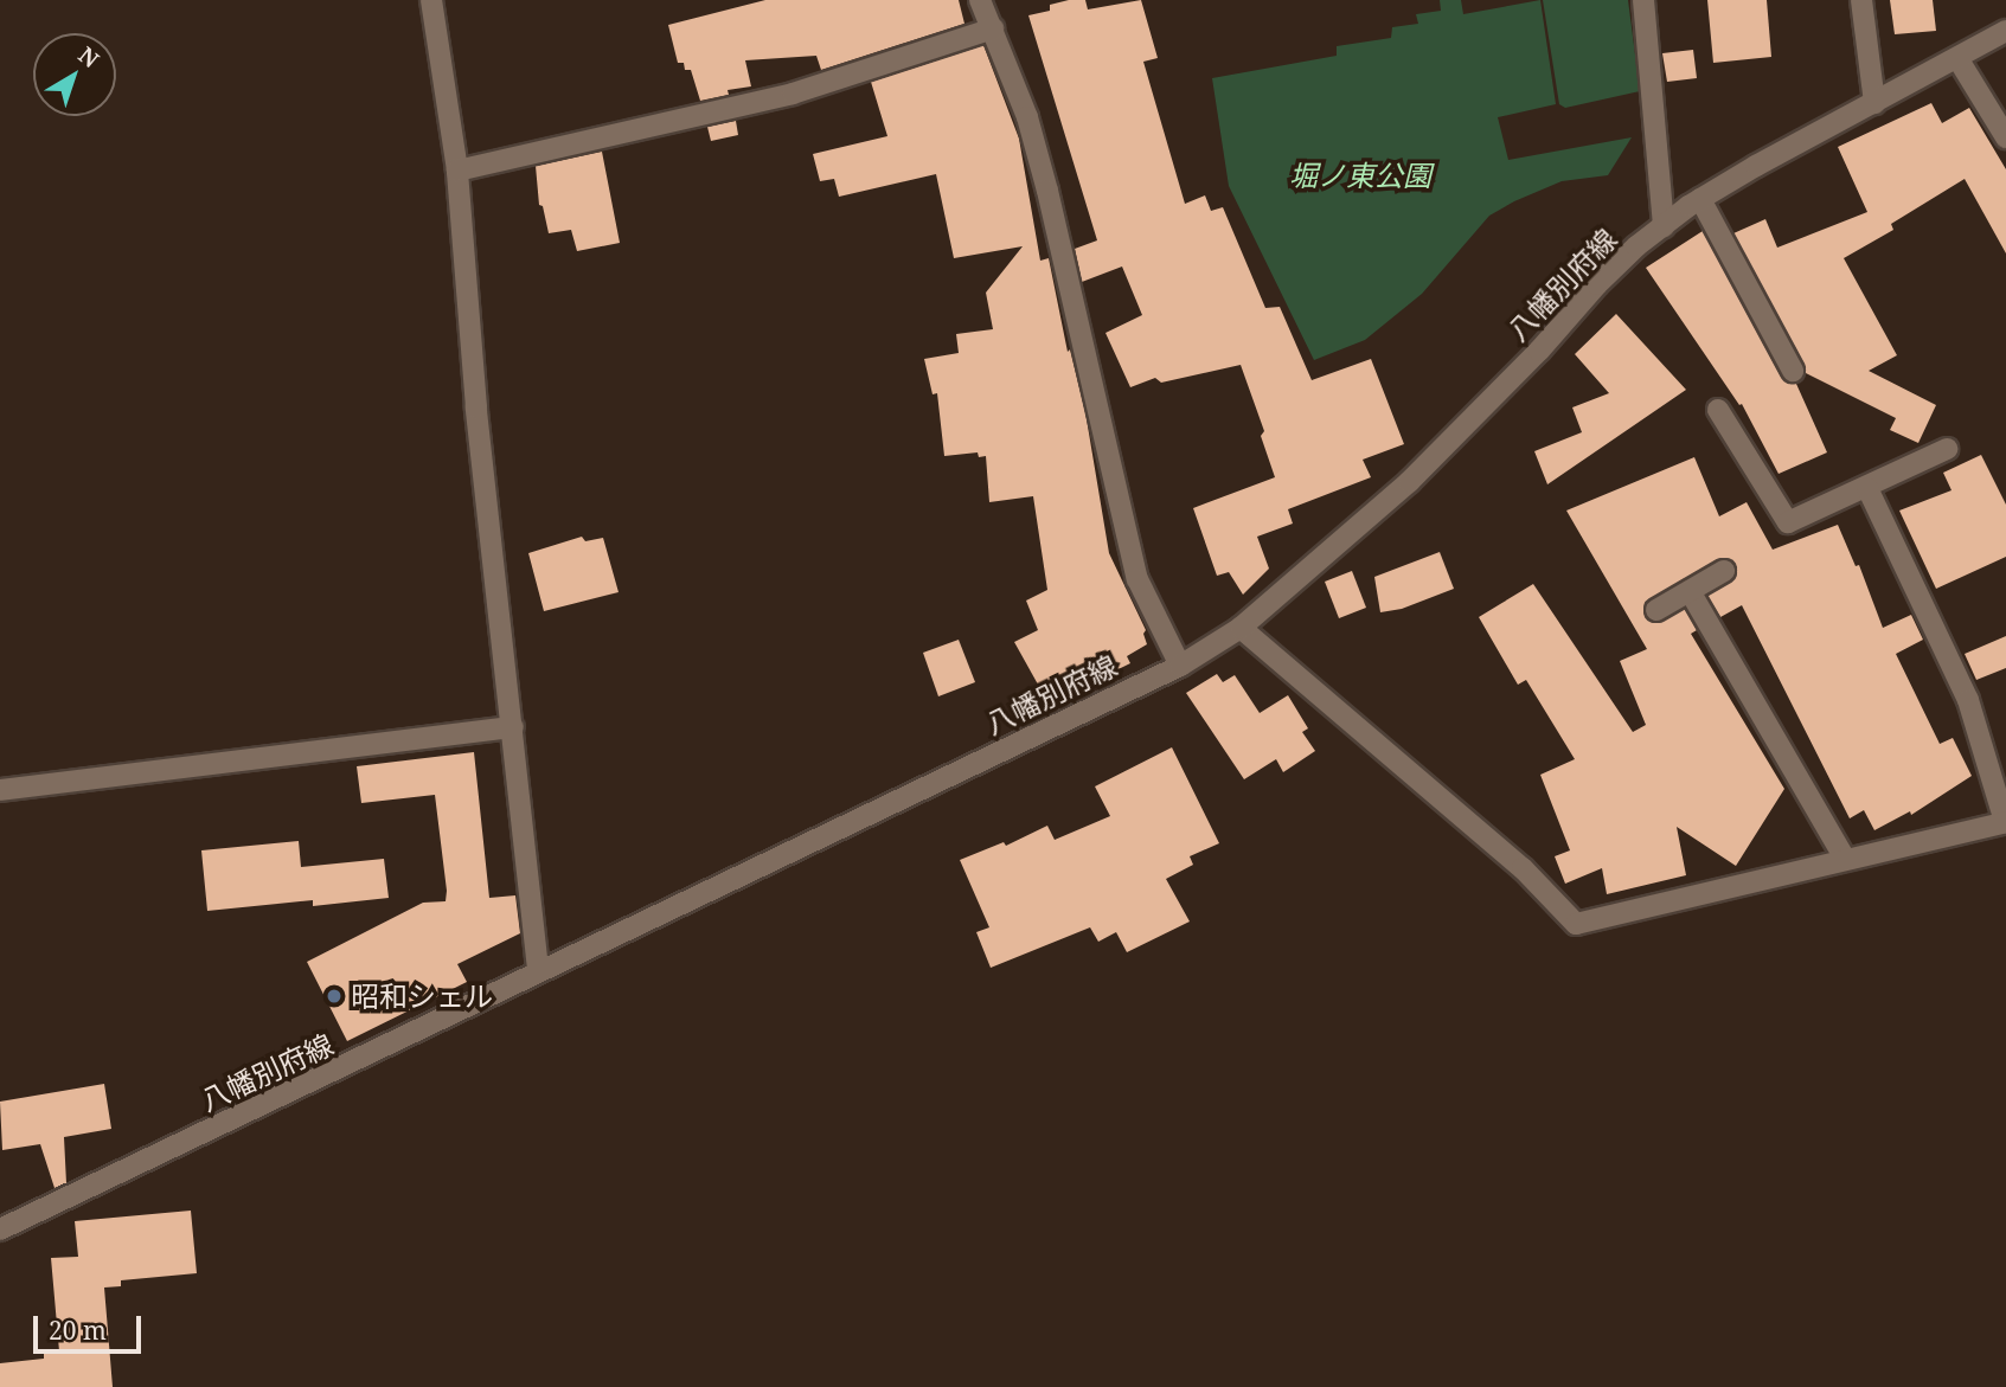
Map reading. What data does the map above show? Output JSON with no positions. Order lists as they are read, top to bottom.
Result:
{
  "streets": {
    "street": ["八幡別府線"]
  },
  "parks": ["堀ノ東公園"],
  "places": ["昭和シェル"],
  "scale_bar": "20 m",
  "north": "top right"
}
